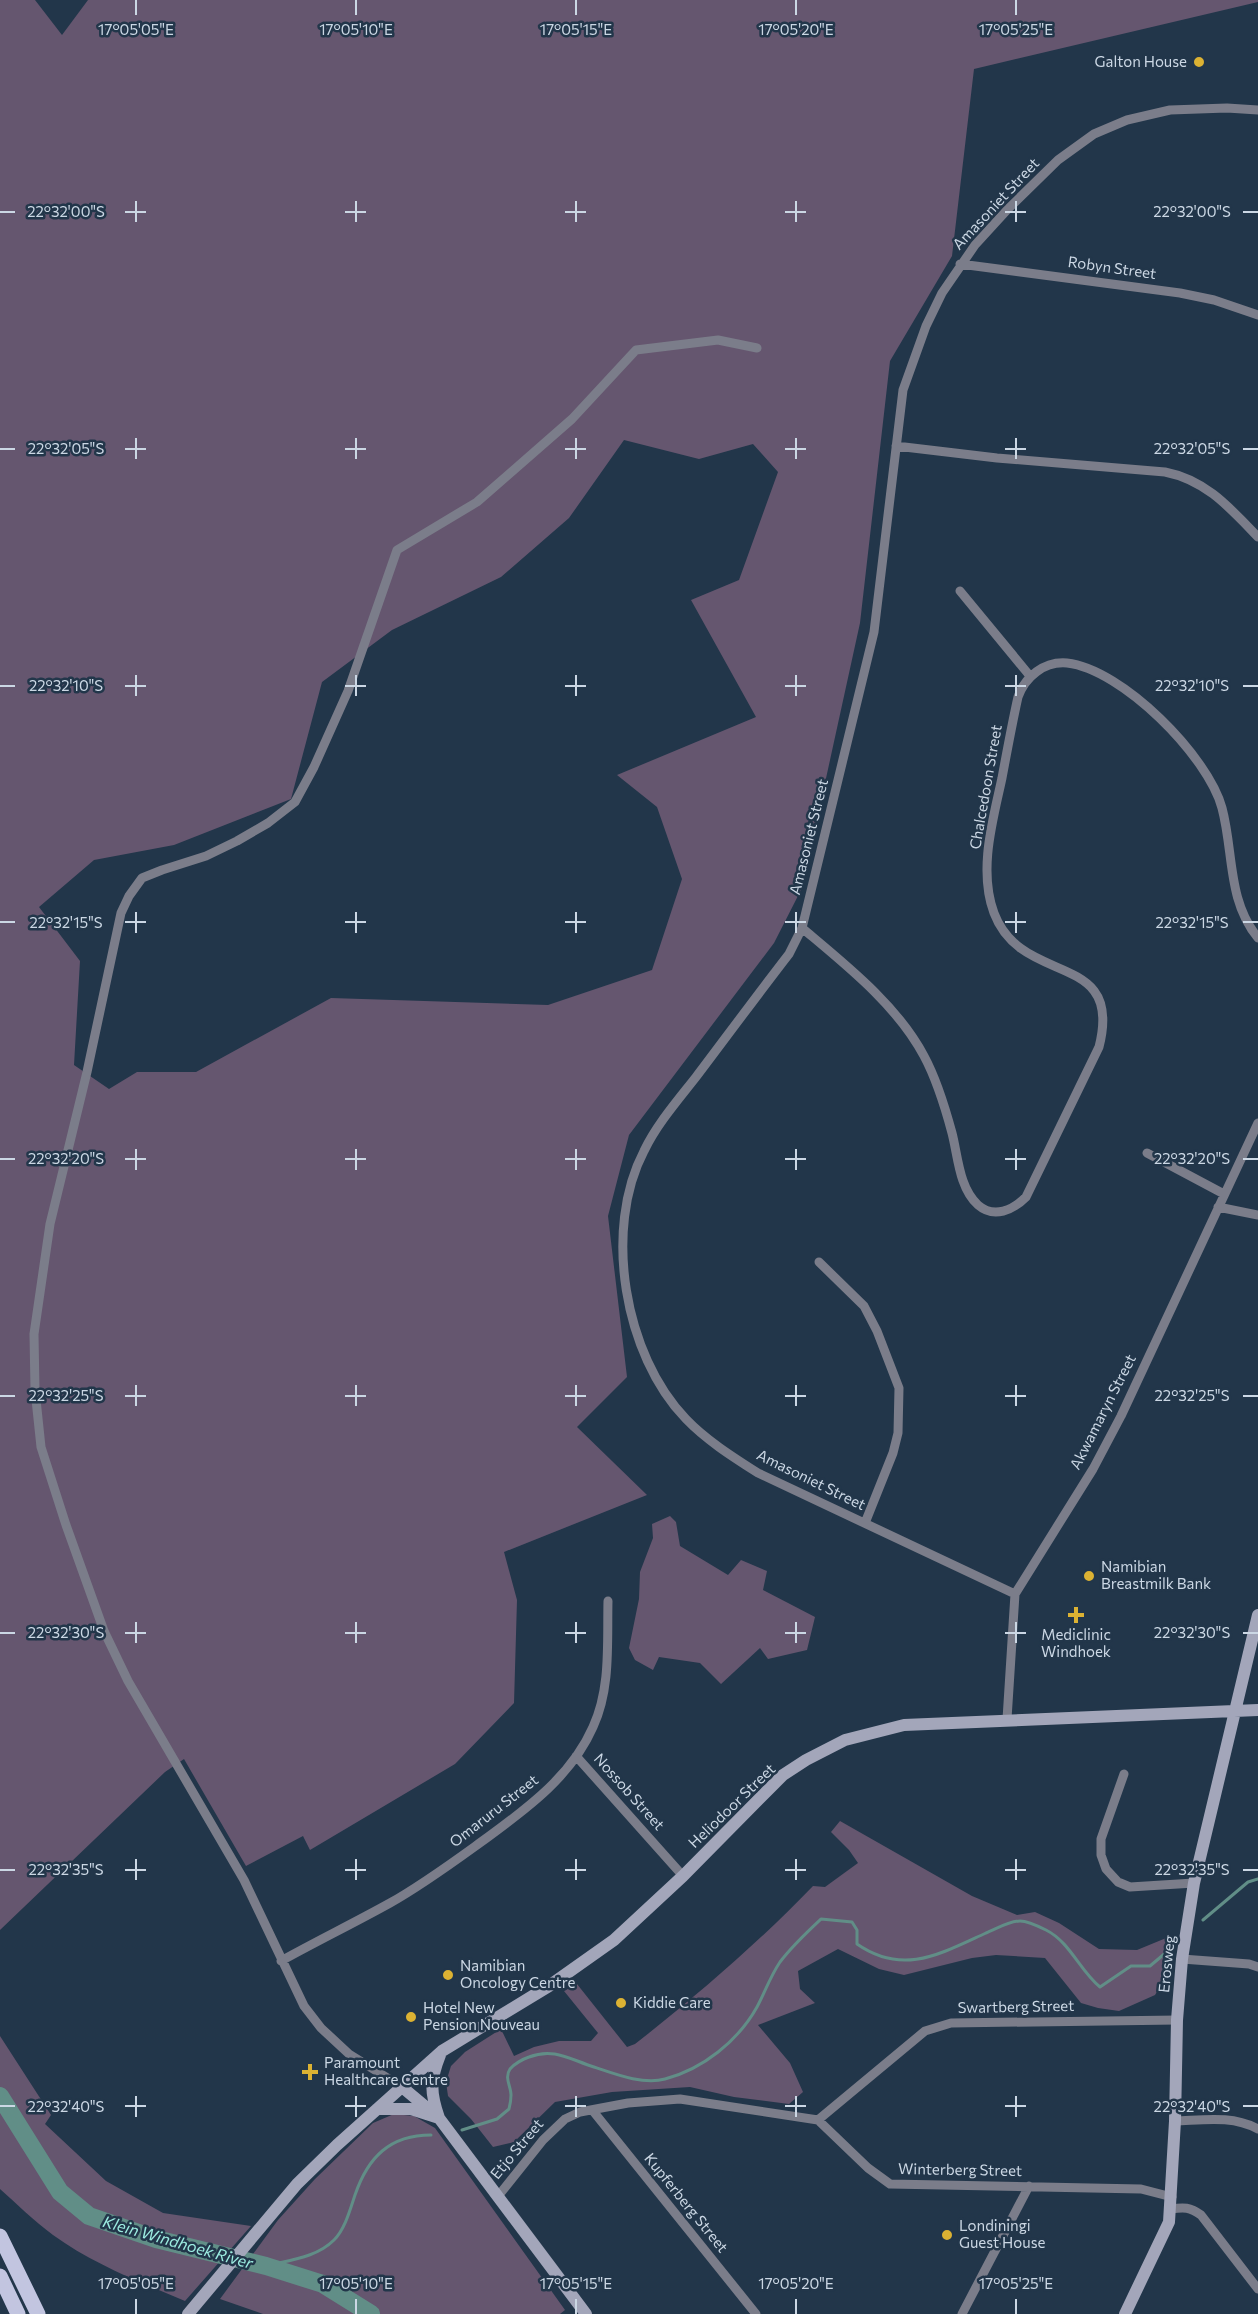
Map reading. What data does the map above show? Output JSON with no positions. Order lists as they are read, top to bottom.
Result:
{
  "streets": {
    "street": [
      "Amasoniet Street",
      "Robyn Street",
      "Chalcedoon Street",
      "Akwamaryn Street",
      "Nossob Street",
      "Heliodoor Street",
      "Omaruru Street",
      "Erosweg",
      "Swartberg Street",
      "Etjo Street",
      "Winterberg Street",
      "Kupferberg Street"
    ]
  },
  "crossings": [
    ["Amasoniet Street", "Robyn Street"],
    ["Amasoniet Street", "Chalcedoon Street"],
    ["Amasoniet Street", "Akwamaryn Street"],
    ["Akwamaryn Street", "Heliodoor Street"],
    ["Nossob Street", "Heliodoor Street"],
    ["Nossob Street", "Omaruru Street"],
    ["Heliodoor Street", "Erosweg"],
    ["Erosweg", "Swartberg Street"],
    ["Erosweg", "Winterberg Street"],
    ["Swartberg Street", "Winterberg Street"],
    ["Etjo Street", "Kupferberg Street"]
  ],
  "water": ["Klein Windhoek River"],
  "places": {
    "other": [
      "Galton House",
      "Namibian Breastmilk Bank",
      "Namibian Oncology Centre",
      "Kiddie Care",
      "Hotel New Pension Nouveau",
      "Londiningi Guest House"
    ],
    "health": ["Mediclinic Windhoek", "Paramount Healthcare Centre"]
  },
  "coordinates": [
    "17°05'05\"E",
    "17°05'10\"E",
    "17°05'15\"E",
    "17°05'20\"E",
    "17°05'25\"E",
    "22°32'00\"S",
    "22°32'05\"S",
    "22°32'10\"S",
    "22°32'15\"S",
    "22°32'20\"S",
    "22°32'25\"S",
    "22°32'30\"S",
    "22°32'35\"S",
    "22°32'40\"S"
  ]
}
